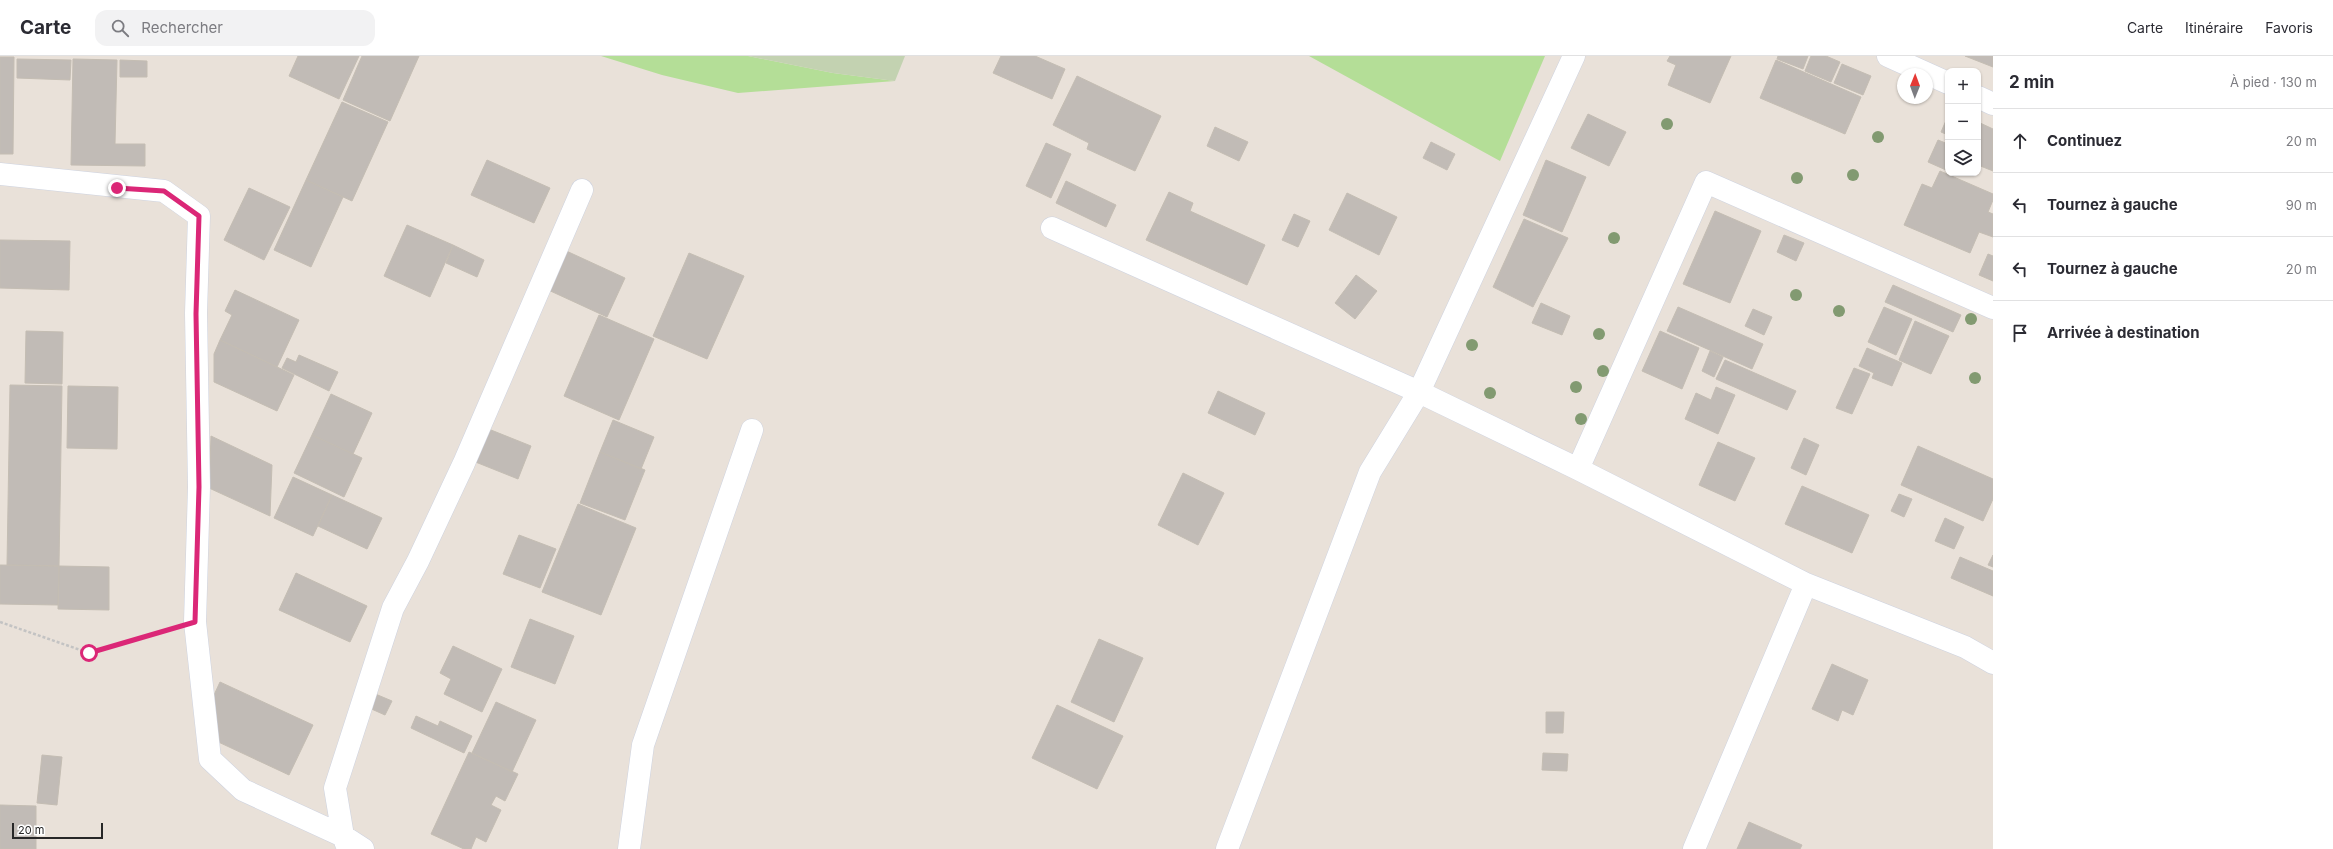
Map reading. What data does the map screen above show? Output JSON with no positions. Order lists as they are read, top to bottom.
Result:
{
  "scale_bar": "20 m",
  "north": "top",
  "page": {
    "header": "Carte",
    "search": "Rechercher",
    "nav": ["Carte", "Itinéraire", "Favoris"],
    "heading": ["2 min", "À pied · 130 m"],
    "map_buttons": ["+", "−"],
    "list": [
      ["Continuez", "20 m"],
      ["Tournez à gauche", "90 m"],
      ["Tournez à gauche", "20 m"],
      "Arrivée à destination"
    ],
    "scale": "20 m"
  }
}
